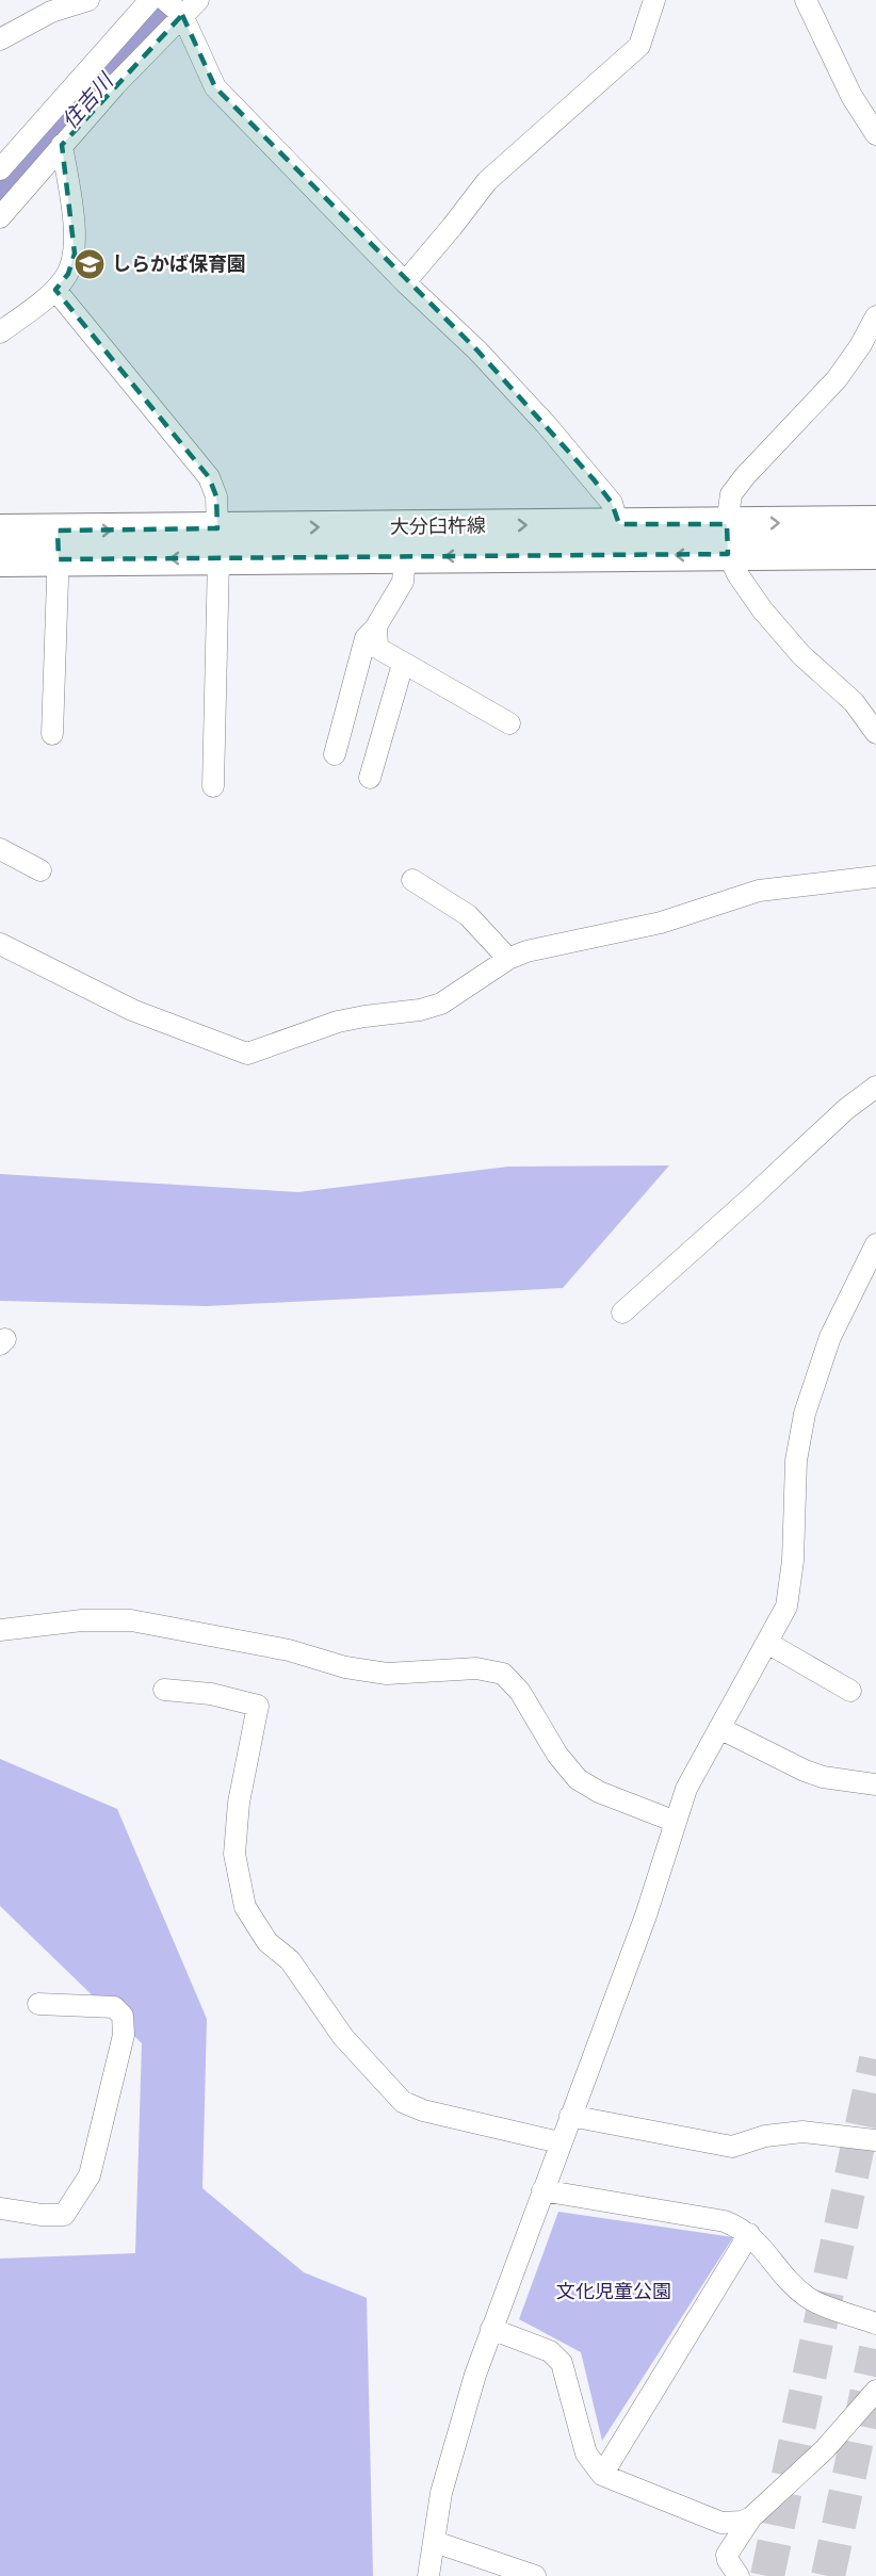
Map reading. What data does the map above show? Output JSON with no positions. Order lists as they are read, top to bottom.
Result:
{
  "streets": {
    "main road": ["大分臼杵線"]
  },
  "water": ["住吉川"],
  "parks": ["文化児童公園"],
  "places": {
    "school or university": ["しらかば保育園"]
  }
}
